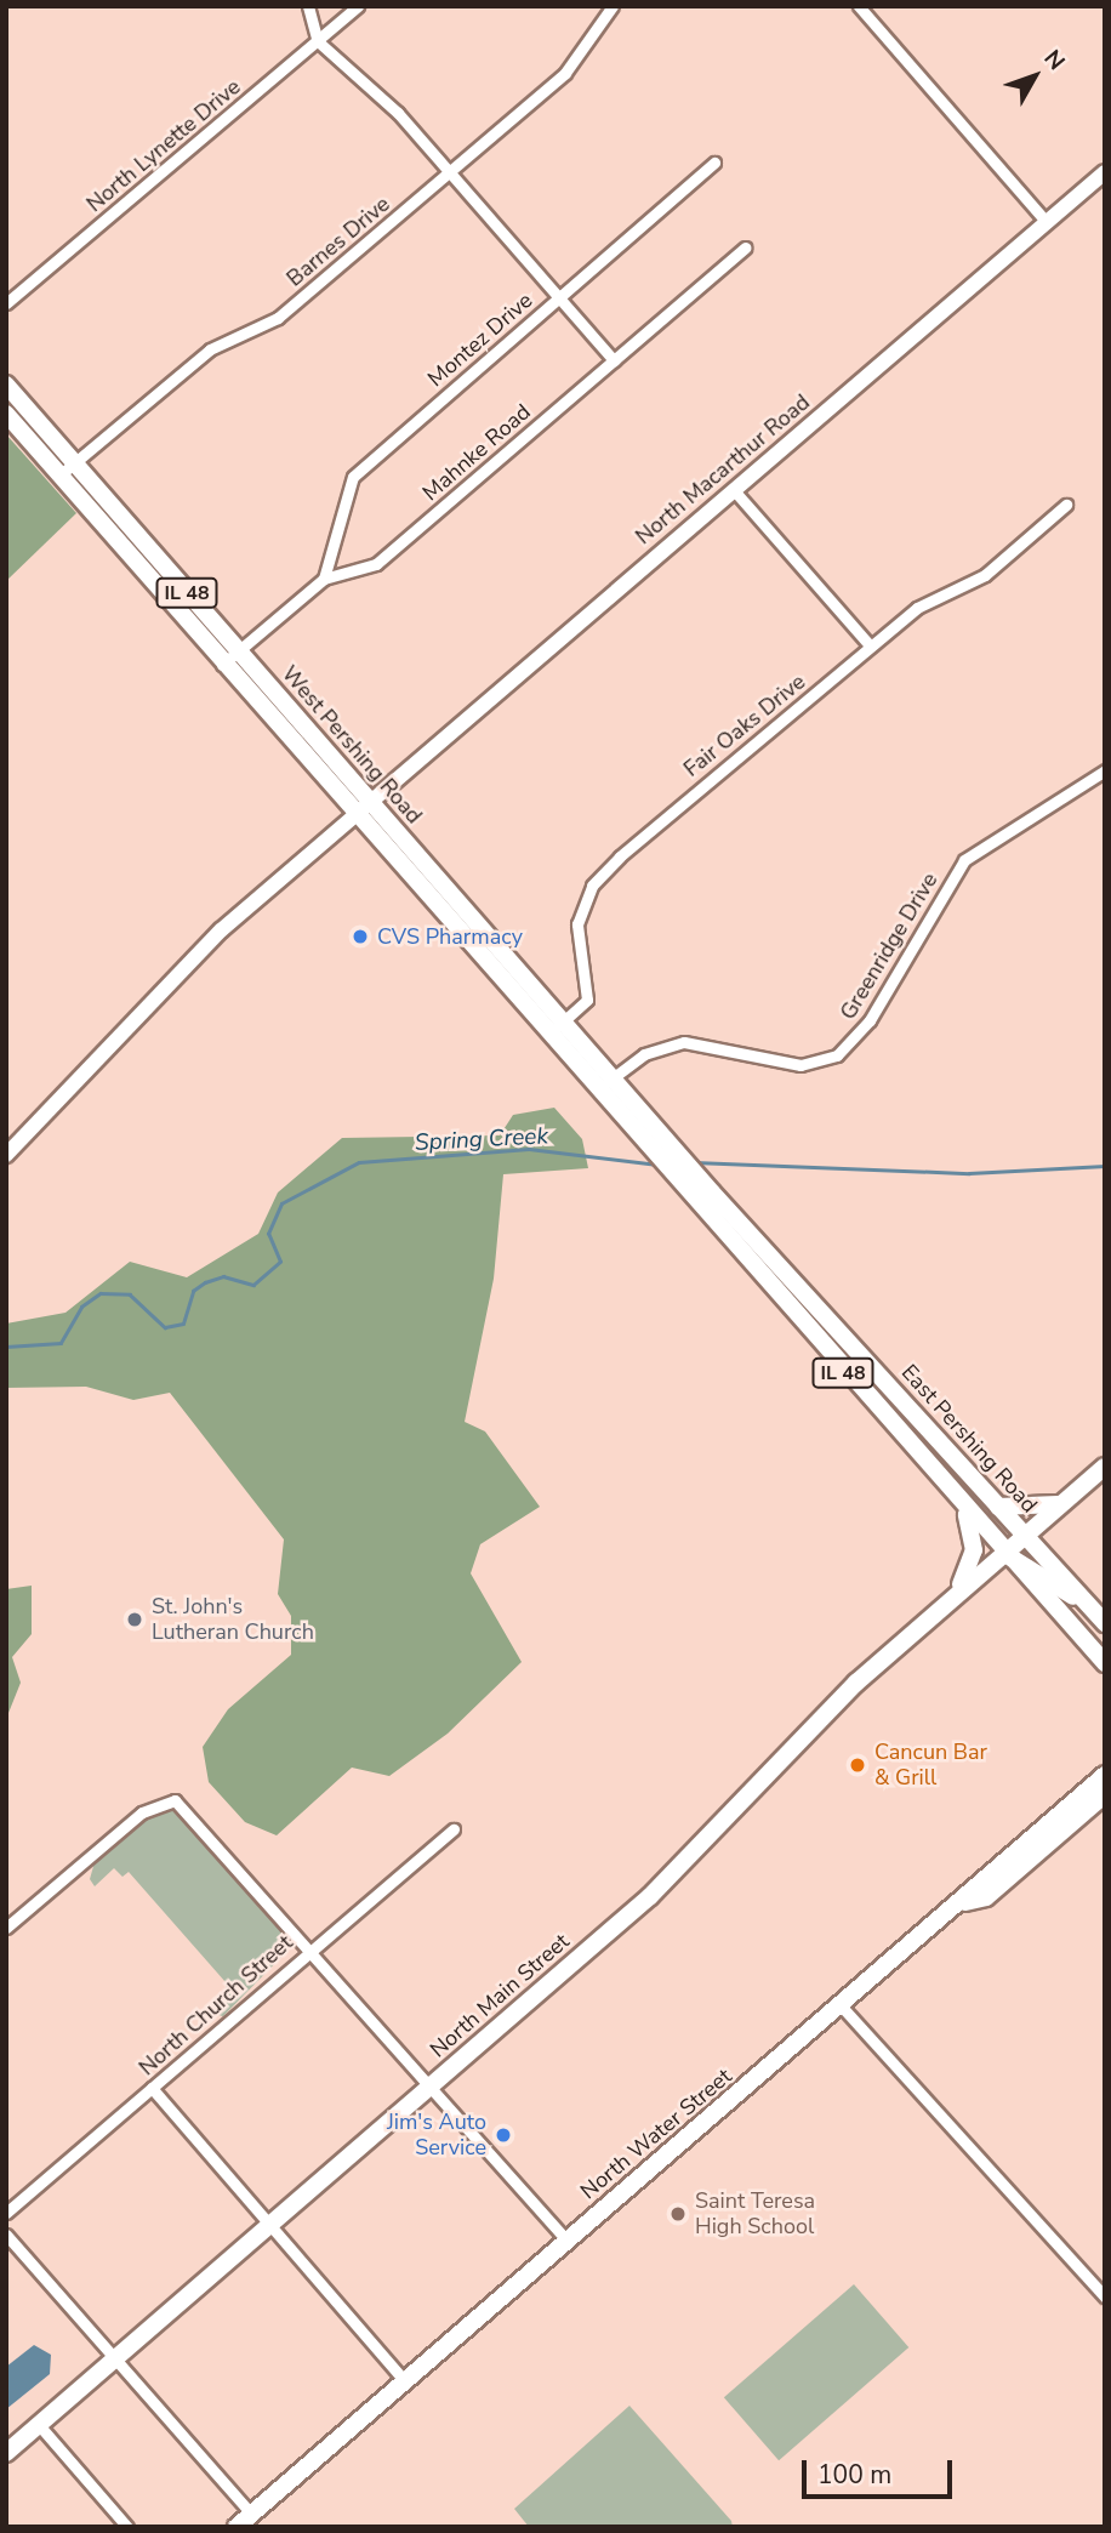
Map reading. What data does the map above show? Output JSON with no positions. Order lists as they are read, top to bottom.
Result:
{
  "streets": {
    "main road": [
      "IL 48",
      "West Pershing Road",
      "East Pershing Road",
      "North Main Street",
      "North Water Street"
    ],
    "street": [
      "North Lynette Drive",
      "Barnes Drive",
      "Montez Drive",
      "Mahnke Road",
      "North Macarthur Road",
      "Fair Oaks Drive",
      "Greenridge Drive",
      "North Church Street"
    ]
  },
  "crossings": [
    ["Barnes Drive", "West Pershing Road"],
    ["Montez Drive", "Mahnke Road"],
    ["Mahnke Road", "West Pershing Road"],
    ["North Macarthur Road", "West Pershing Road"],
    ["IL 48", "West Pershing Road"],
    ["IL 48", "North Main Street"],
    ["Fair Oaks Drive", "West Pershing Road"],
    ["West Pershing Road", "Greenridge Drive"],
    ["West Pershing Road", "East Pershing Road"],
    ["East Pershing Road", "North Main Street"]
  ],
  "water": ["Spring Creek"],
  "places": [
    "CVS Pharmacy",
    "St. John's Lutheran Church",
    "Cancun Bar & Grill",
    "Jim's Auto Service",
    "Saint Teresa High School"
  ],
  "scale_bar": "100 m",
  "north": "top right"
}
